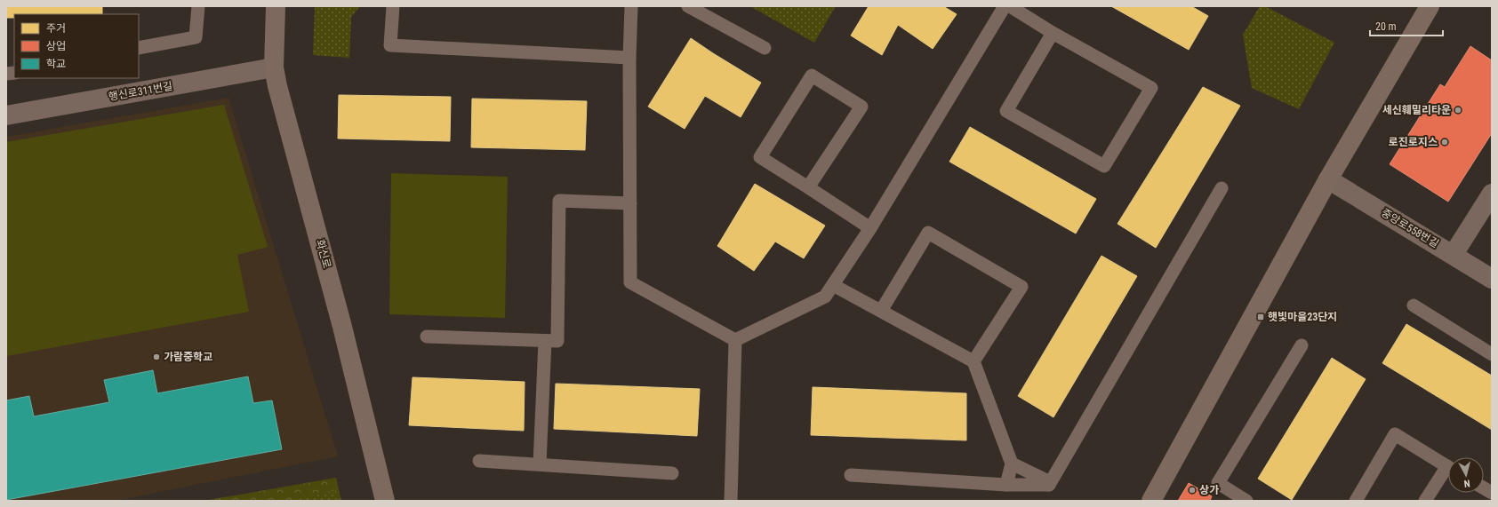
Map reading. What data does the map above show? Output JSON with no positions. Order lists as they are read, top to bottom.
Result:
{
  "streets": {
    "street": ["행신로311번길", "중앙로558번길", "화신로"]
  },
  "crossings": [
    ["행신로311번길", "화신로"]
  ],
  "places": {
    "other": [
      "세신훼밀리타운",
      "로진로지스",
      "가람중학교",
      "상가"
    ],
    "transit": ["햇빛마을23단지"]
  },
  "legend": ["주거", "상업", "학교"],
  "scale_bar": "20 m",
  "north": "bottom"
}
